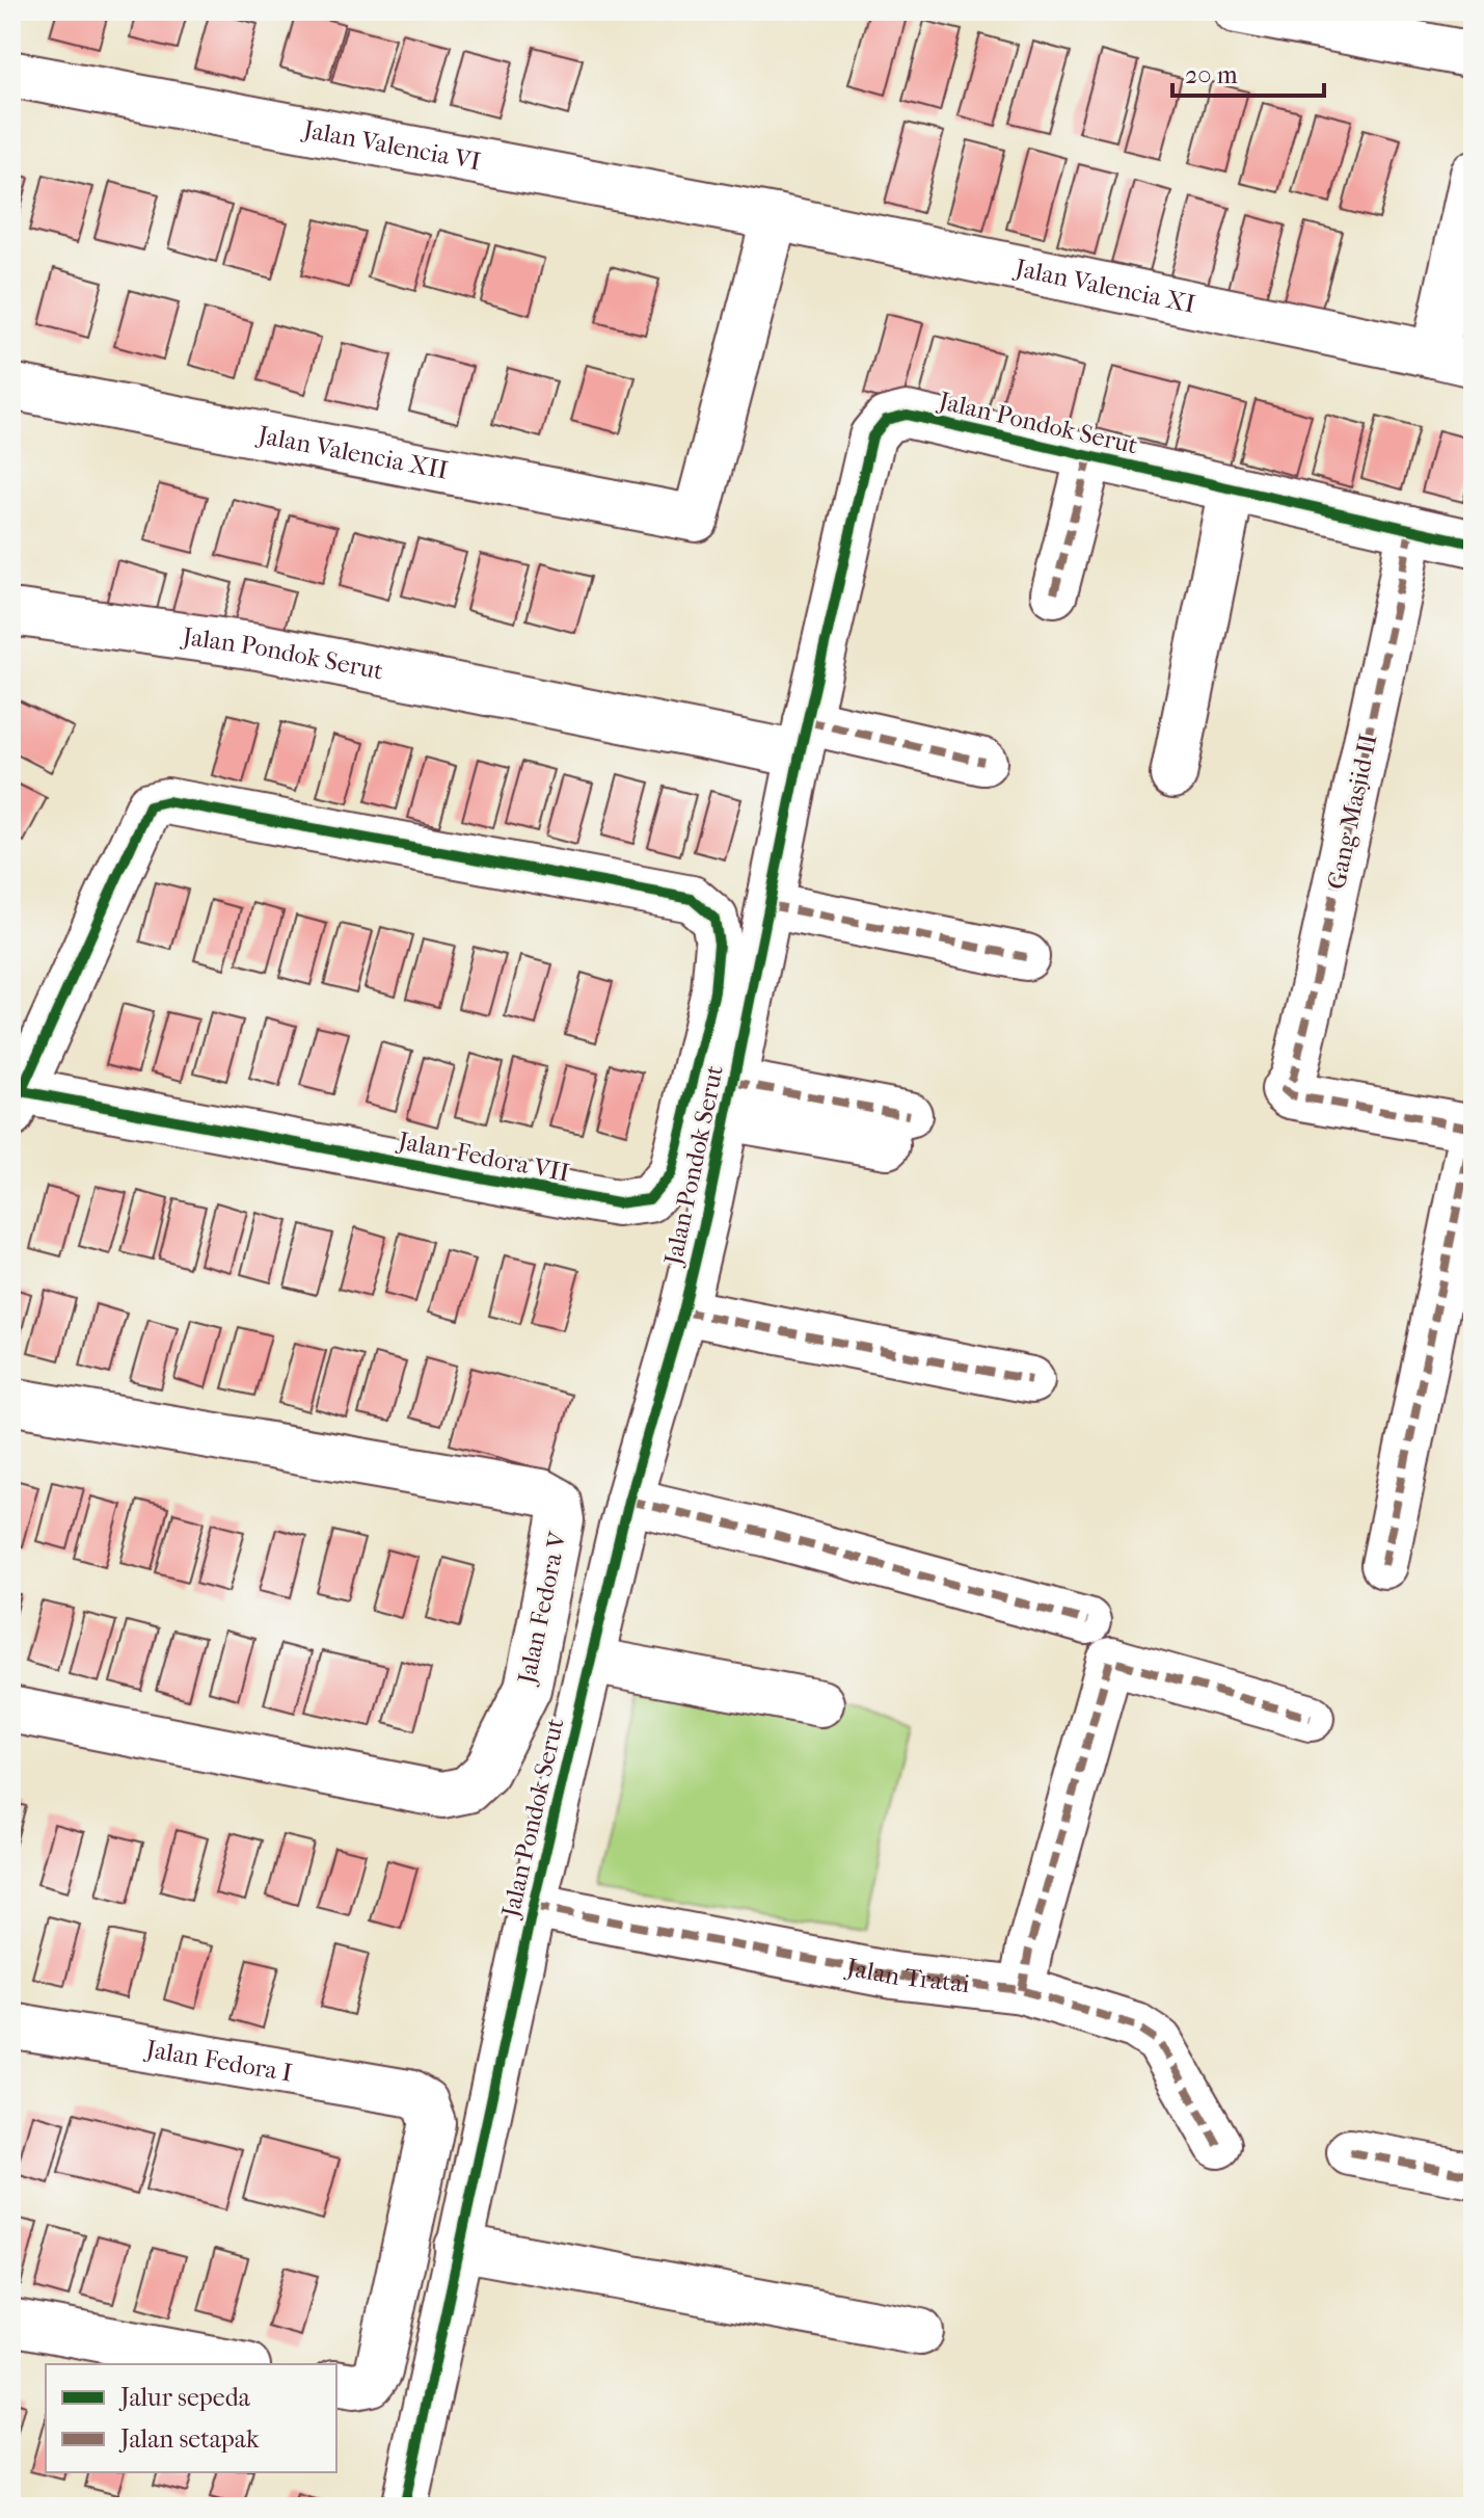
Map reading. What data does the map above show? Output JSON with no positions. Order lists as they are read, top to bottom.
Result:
{
  "streets": {
    "street": [
      "Jalan Valencia VI",
      "Jalan Valencia XI",
      "Jalan Pondok Serut",
      "Jalan Valencia XII",
      "Gang Masjid II",
      "Jalan Fedora VII",
      "Jalan Fedora V",
      "Jalan Tratai",
      "Jalan Fedora I"
    ]
  },
  "crossings": [
    ["Jalan Valencia VI", "Jalan Valencia XI"],
    ["Jalan Valencia VI", "Jalan Valencia XII"],
    ["Jalan Valencia XI", "Jalan Valencia XII"],
    ["Jalan Pondok Serut", "Gang Masjid II"],
    ["Jalan Pondok Serut", "Jalan Tratai"]
  ],
  "legend": ["Jalur sepeda", "Jalan setapak"],
  "scale_bar": "20 m"
}
